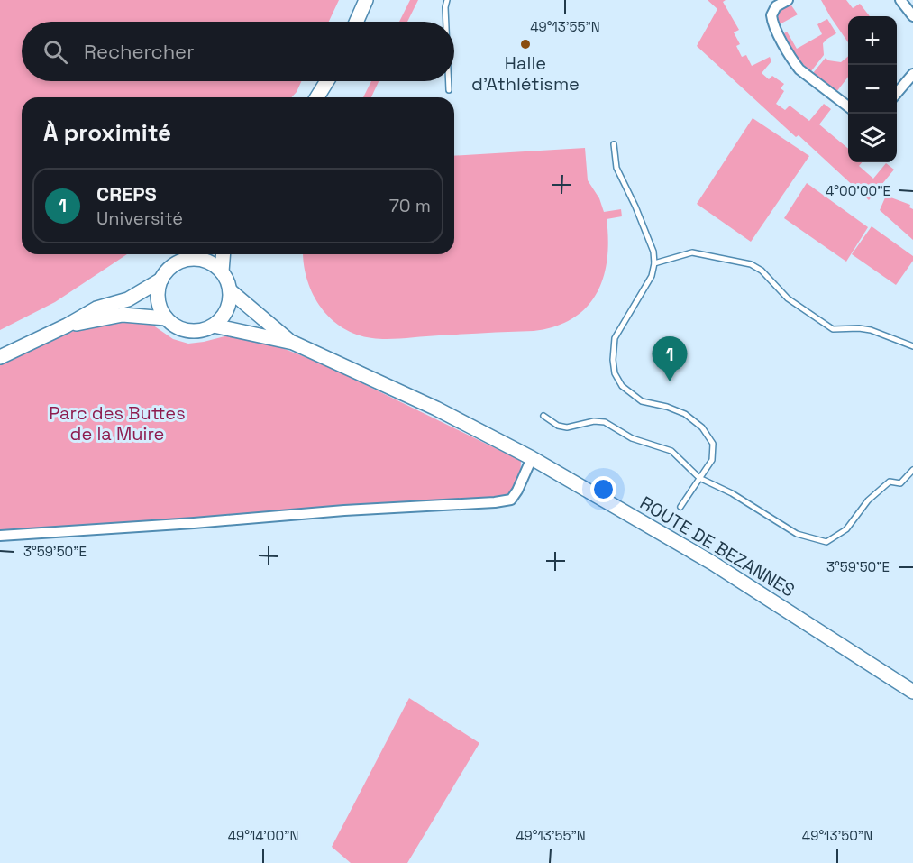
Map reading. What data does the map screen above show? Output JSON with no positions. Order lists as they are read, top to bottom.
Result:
{
  "streets": {
    "street": ["ROUTE DE BEZANNES"]
  },
  "parks": ["Parc des Buttes de la Muire"],
  "places": ["Halle d'Athlétisme"],
  "page": {
    "map_buttons": ["+", "−"],
    "search": "Rechercher",
    "heading": "À proximité",
    "list": [
      {
        "mark": "1",
        "name": "CREPS",
        "note": "Université",
        "value": "70 m"
      }
    ],
    "pins": "1"
  },
  "coordinates": [
    "49°13'55\"N",
    "4°00'00\"E",
    "3°59'50\"E",
    "49°14'00\"N",
    "49°13'50\"N"
  ]
}
